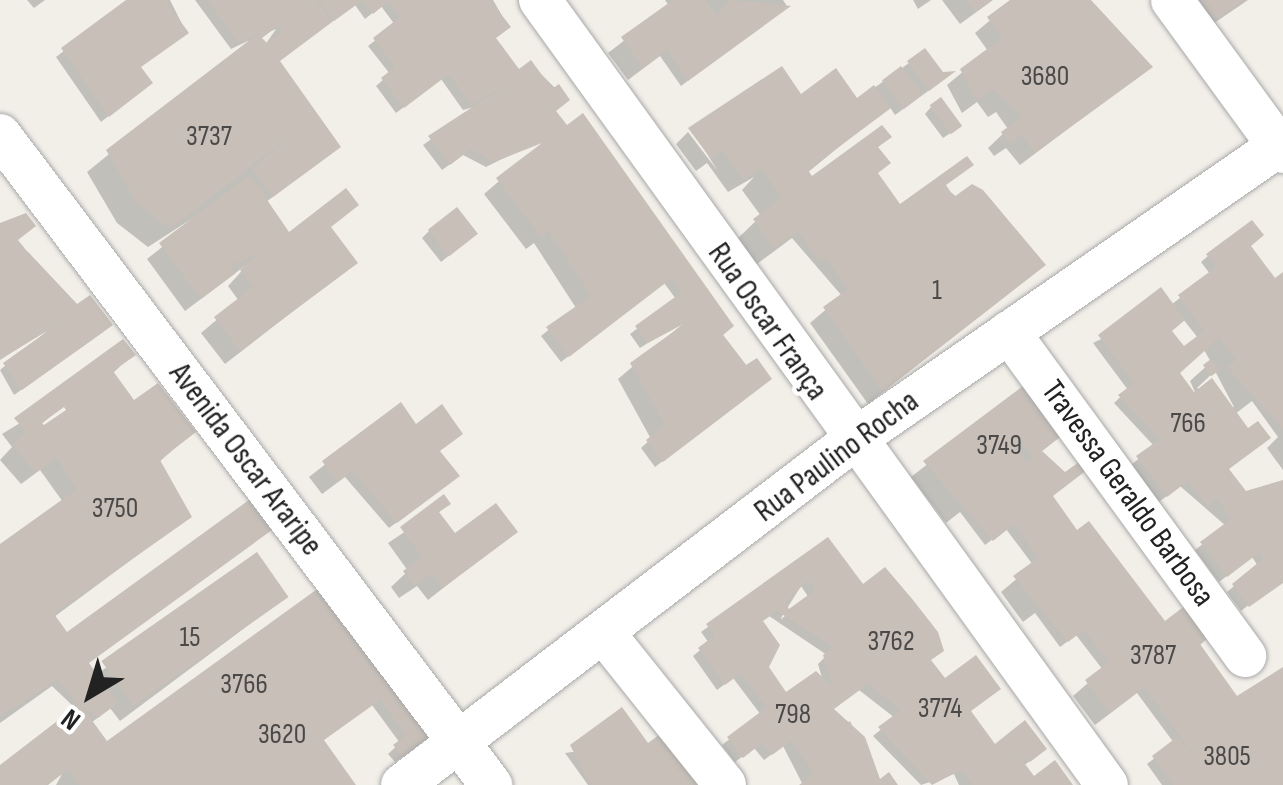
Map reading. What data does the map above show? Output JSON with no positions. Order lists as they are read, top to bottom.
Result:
{
  "streets": {
    "street": [
      "Rua Oscar França",
      "Rua Paulino Rocha",
      "Avenida Oscar Araripe",
      "Travessa Geraldo Barbosa"
    ]
  },
  "crossings": [
    ["Rua Oscar França", "Rua Paulino Rocha"],
    ["Rua Paulino Rocha", "Avenida Oscar Araripe"],
    ["Rua Paulino Rocha", "Travessa Geraldo Barbosa"]
  ],
  "house_numbers": [
    "3680",
    "3737",
    "1",
    "766",
    "3749",
    "3750",
    "15",
    "3762",
    "3787",
    "3766",
    "3774",
    "798",
    "3620",
    "3805"
  ],
  "north": "bottom left"
}
